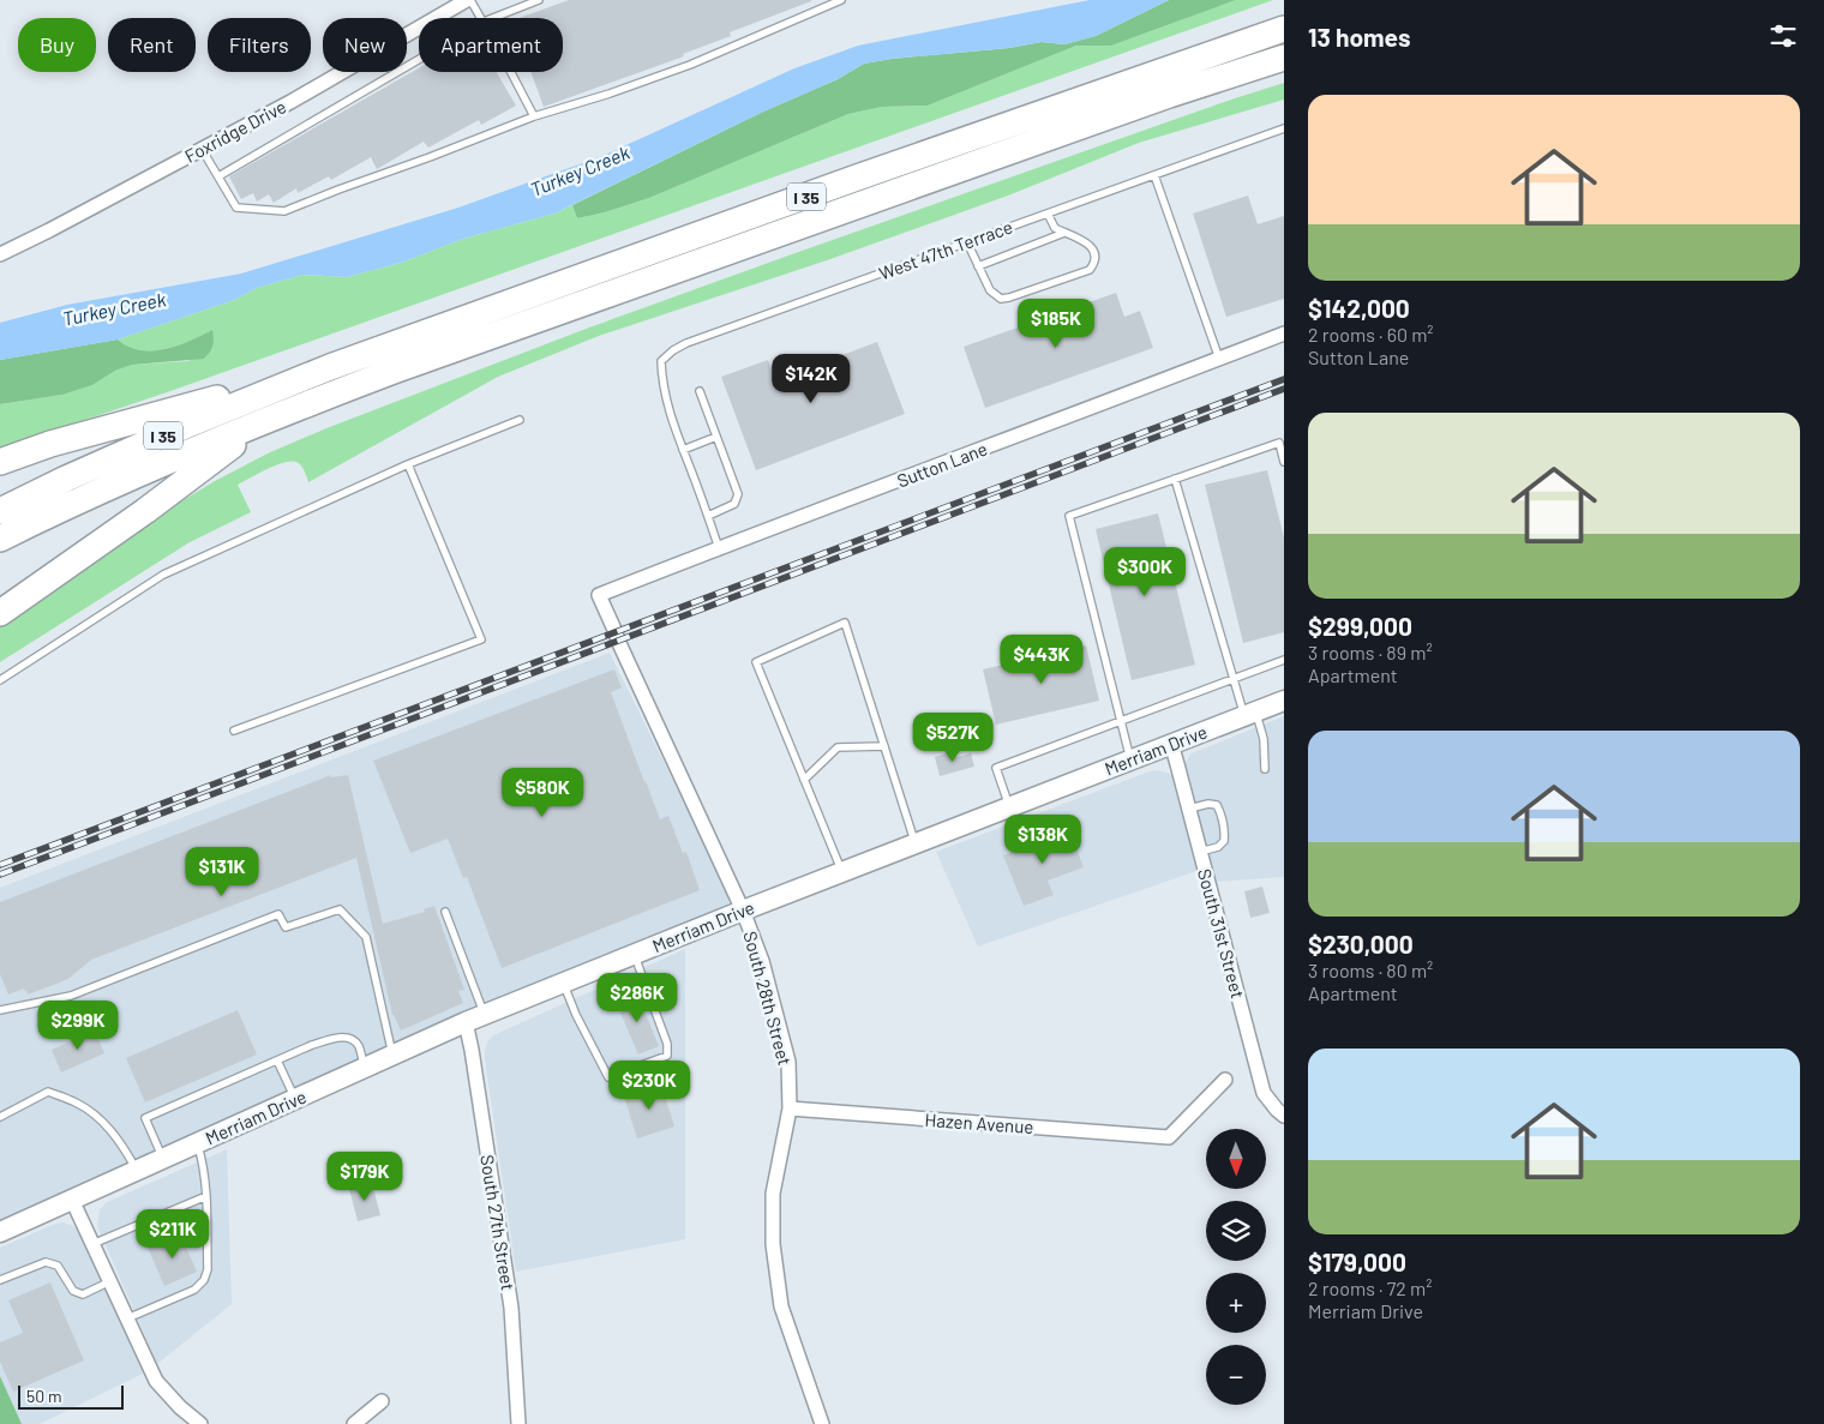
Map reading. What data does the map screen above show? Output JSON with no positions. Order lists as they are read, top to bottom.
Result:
{
  "streets": {
    "highway": ["I 35"],
    "main road": ["Merriam Drive"],
    "street": [
      "Foxridge Drive",
      "Sutton Lane",
      "South 31st Street",
      "South 28th Street",
      "Hazen Avenue",
      "South 27th Street"
    ],
    "lane": ["West 47th Terrace"]
  },
  "crossings": [
    ["Sutton Lane", "South 28th Street"],
    ["Merriam Drive", "South 31st Street"],
    ["Merriam Drive", "South 28th Street"],
    ["Merriam Drive", "South 27th Street"],
    ["South 28th Street", "Hazen Avenue"]
  ],
  "water": ["Turkey Creek"],
  "scale_bar": "50 m",
  "north": "bottom",
  "page": {
    "heading": "13 homes",
    "chip": [
      "Buy",
      "Rent",
      "Filters",
      "New",
      "Apartment"
    ],
    "list": [
      {
        "name": "$142,000",
        "note": "2 rooms · 60 m² · Sutton Lane"
      },
      {
        "name": "$299,000",
        "note": "3 rooms · 89 m² · Apartment"
      },
      {
        "name": "$230,000",
        "note": "3 rooms · 80 m² · Apartment"
      },
      {
        "name": "$179,000",
        "note": "2 rooms · 72 m² · Merriam Drive"
      }
    ],
    "price": [
      "$185K",
      "$142K",
      "$300K",
      "$443K",
      "$527K",
      "$580K",
      "$138K",
      "$131K",
      "$286K",
      "$299K",
      "$230K",
      "$179K",
      "$211K"
    ],
    "map_buttons": ["+", "−"],
    "scale": "50 m"
  }
}
